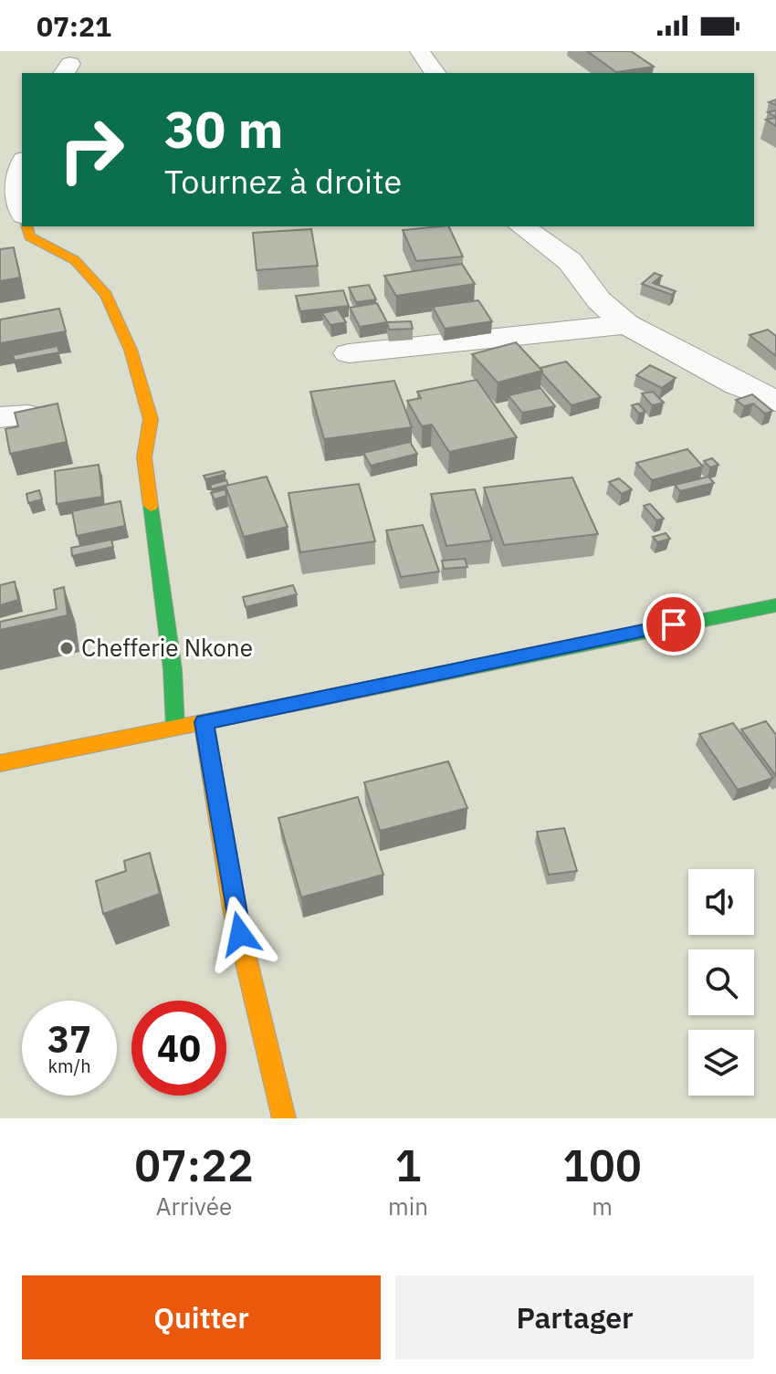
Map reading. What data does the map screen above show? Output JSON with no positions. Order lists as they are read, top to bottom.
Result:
{
  "places": ["Chefferie Nkone"],
  "page": {
    "status": "07:21",
    "turn": ["30 m", "Tournez à droite"],
    "speed": "37 km/h",
    "limit": "40",
    "eta": [
      "07:22",
      "Arrivée",
      "1",
      "min",
      "100",
      "m"
    ],
    "buttons": ["Quitter", "Partager"]
  }
}
